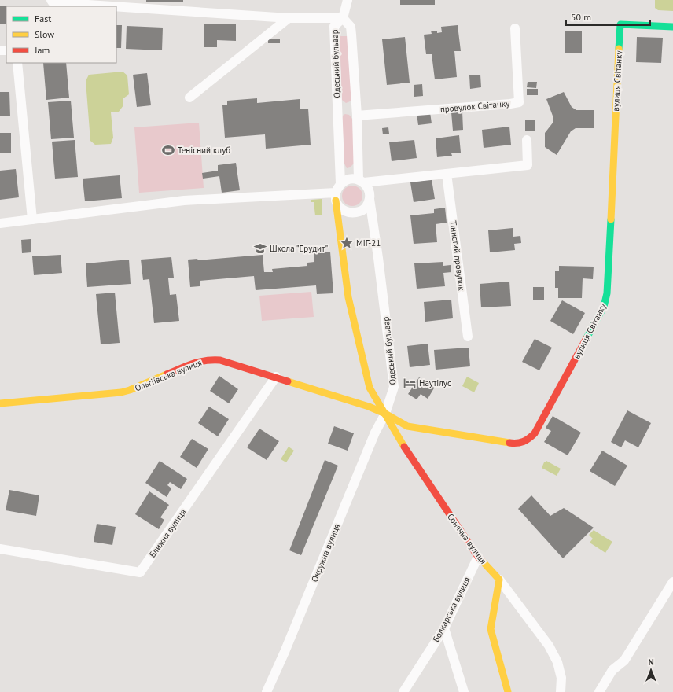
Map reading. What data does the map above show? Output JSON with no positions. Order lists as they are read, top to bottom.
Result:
{
  "streets": {
    "street": [
      "Одеський бульвар",
      "вулиця Світанку",
      "провулок Світанку",
      "Тінистий провулок",
      "Ольгіївська вулиця",
      "Ближня вулиця",
      "Сонячна вулиця",
      "Окружна вулиця",
      "Болкарська вулиця"
    ]
  },
  "crossings": [
    ["Одеський бульвар", "вулиця Світанку"],
    ["Одеський бульвар", "провулок Світанку"],
    ["Одеський бульвар", "Ольгіївська вулиця"],
    ["Одеський бульвар", "Сонячна вулиця"],
    ["Одеський бульвар", "Окружна вулиця"],
    ["вулиця Світанку", "Ольгіївська вулиця"],
    ["вулиця Світанку", "Сонячна вулиця"],
    ["вулиця Світанку", "Окружна вулиця"],
    ["Ольгіївська вулиця", "Ближня вулиця"],
    ["Ольгіївська вулиця", "Сонячна вулиця"],
    ["Ольгіївська вулиця", "Окружна вулиця"],
    ["Сонячна вулиця", "Окружна вулиця"],
    ["Сонячна вулиця", "Болкарська вулиця"]
  ],
  "places": {
    "sports": ["Тенісний клуб"],
    "place": ["МіГ-21"],
    "school or university": ["Школа \"Ерудит\""],
    "hotel": ["Наутілус"]
  },
  "legend": ["Fast", "Slow", "Jam"],
  "scale_bar": "50 m",
  "north": "top"
}
